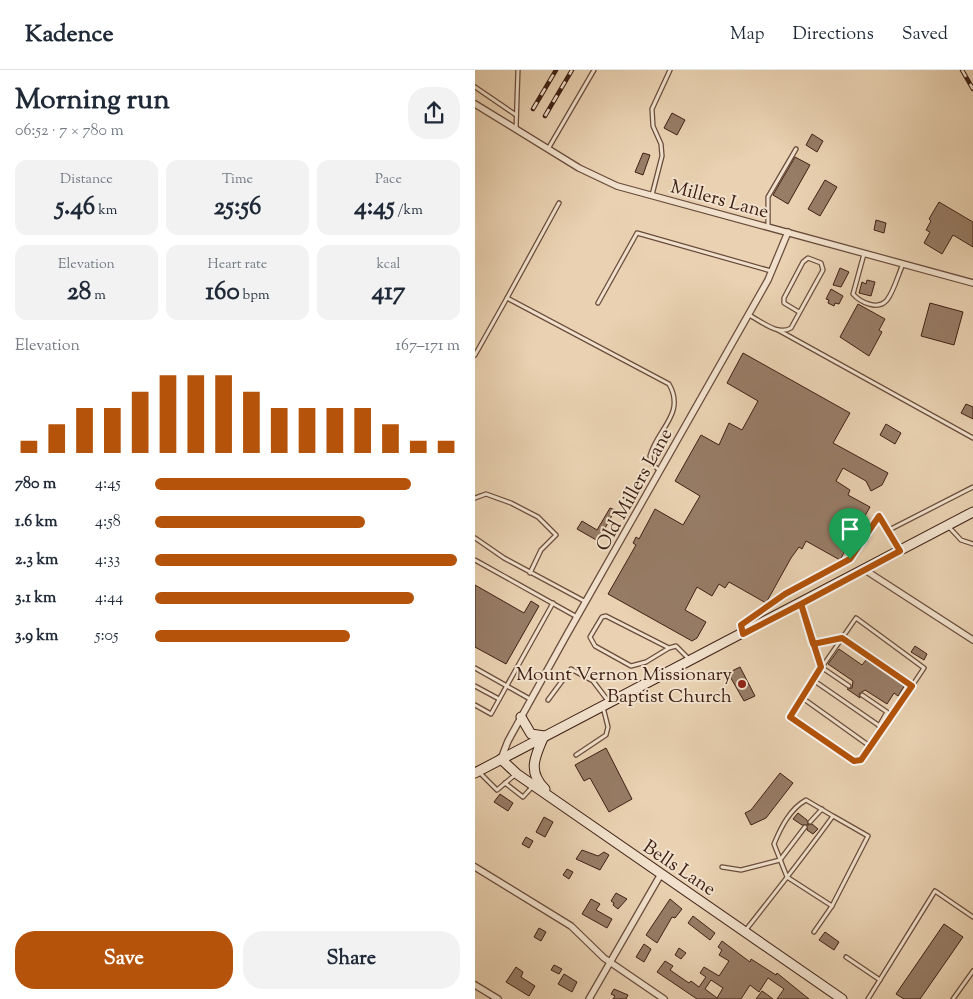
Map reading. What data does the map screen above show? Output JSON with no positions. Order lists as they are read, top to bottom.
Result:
{
  "streets": {
    "main road": ["Bells Lane"],
    "street": ["Millers Lane", "Old Millers Lane"]
  },
  "crossings": [
    ["Millers Lane", "Old Millers Lane"],
    ["Old Millers Lane", "Bells Lane"]
  ],
  "places": ["Mount Vernon Missionary Baptist Church"],
  "page": {
    "header": "Kadence",
    "nav": ["Map", "Directions", "Saved"],
    "heading": ["Morning run", "06:52 · 7 × 780 m"],
    "stats": [
      ["Distance", "5.46 km"],
      ["Time", "25:56"],
      ["Pace", "4:45 /km"],
      ["Elevation", "28 m"],
      ["Heart rate", "160 bpm"],
      ["kcal", "417"]
    ],
    "chart": ["Elevation", "167–171 m"],
    "list": [
      {
        "name": "780 m",
        "note": "4:45"
      },
      {
        "name": "1.6 km",
        "note": "4:58"
      },
      {
        "name": "2.3 km",
        "note": "4:33"
      },
      {
        "name": "3.1 km",
        "note": "4:44"
      },
      {
        "name": "3.9 km",
        "note": "5:05"
      }
    ],
    "buttons": ["Save", "Share"]
  }
}
